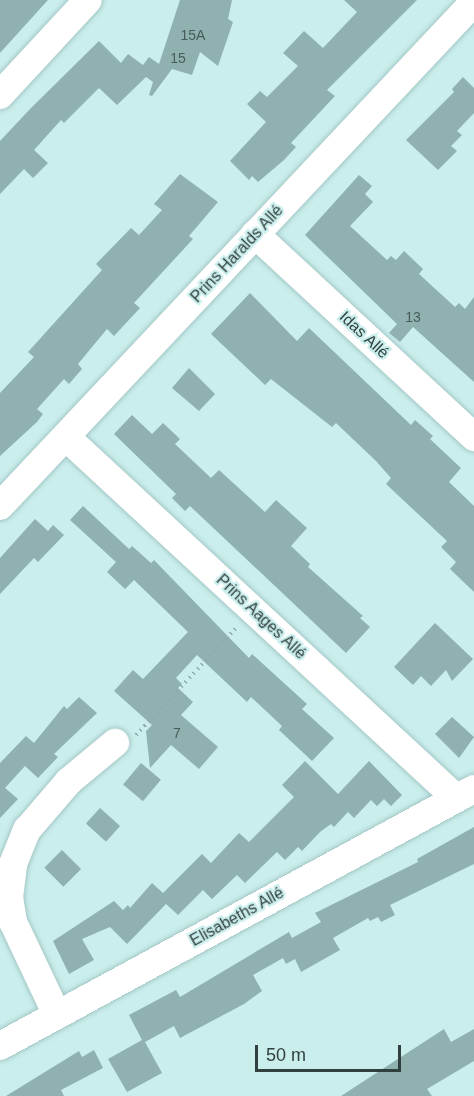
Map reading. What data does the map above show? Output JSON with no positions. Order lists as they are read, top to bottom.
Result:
{
  "streets": {
    "street": [
      "Prins Haralds Allé",
      "Idas Allé",
      "Prins Aages Allé",
      "Elisabeths Allé"
    ]
  },
  "crossings": [
    ["Prins Haralds Allé", "Idas Allé"],
    ["Prins Haralds Allé", "Prins Aages Allé"],
    ["Prins Aages Allé", "Elisabeths Allé"]
  ],
  "house_numbers": [
    "15A",
    "15",
    "13",
    "7"
  ],
  "scale_bar": "50 m"
}
